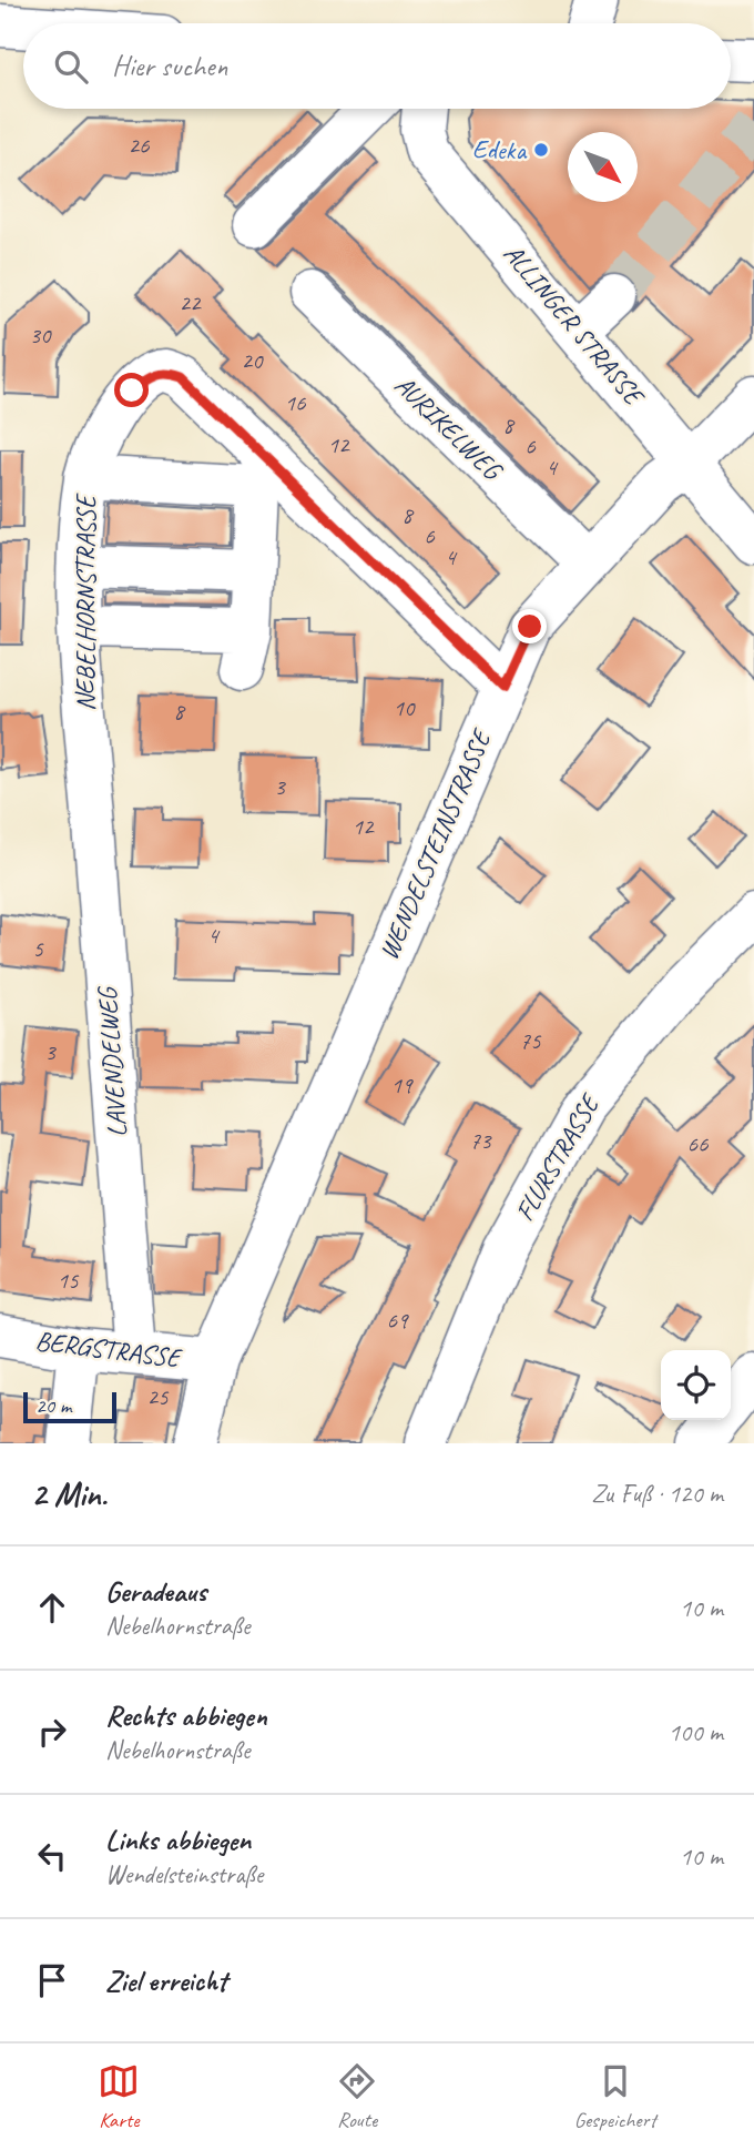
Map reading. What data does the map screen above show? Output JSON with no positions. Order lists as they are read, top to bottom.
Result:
{
  "streets": {
    "street": [
      "ALLINGER STRASSE",
      "AURIKELWEG",
      "NEBELHORNSTRASSE",
      "WENDELSTEINSTRASSE",
      "LAVENDELWEG",
      "FLURSTRASSE",
      "BERGSTRASSE"
    ]
  },
  "crossings": [
    ["ALLINGER STRASSE", "WENDELSTEINSTRASSE"],
    ["AURIKELWEG", "WENDELSTEINSTRASSE"],
    ["NEBELHORNSTRASSE", "WENDELSTEINSTRASSE"],
    ["NEBELHORNSTRASSE", "LAVENDELWEG"],
    ["WENDELSTEINSTRASSE", "BERGSTRASSE"],
    ["LAVENDELWEG", "BERGSTRASSE"]
  ],
  "places": ["Edeka"],
  "house_numbers": [
    "26",
    "22",
    "30",
    "20",
    "16",
    "8",
    "12",
    "6",
    "4",
    "8",
    "6",
    "4",
    "10",
    "8",
    "3",
    "12",
    "4",
    "5",
    "75",
    "3",
    "19",
    "73",
    "66",
    "15",
    "69",
    "25"
  ],
  "scale_bar": "20 m",
  "north": "bottom right",
  "page": {
    "search": "Hier suchen",
    "scale": "20 m",
    "heading": ["2 Min.", "Zu Fuß · 120 m"],
    "list": [
      ["Geradeaus", "Nebelhornstraße", "10 m"],
      ["Rechts abbiegen", "Nebelhornstraße", "100 m"],
      ["Links abbiegen", "Wendelsteinstraße", "10 m"],
      "Ziel erreicht"
    ],
    "nav": ["Karte", "Route", "Gespeichert"]
  }
}
